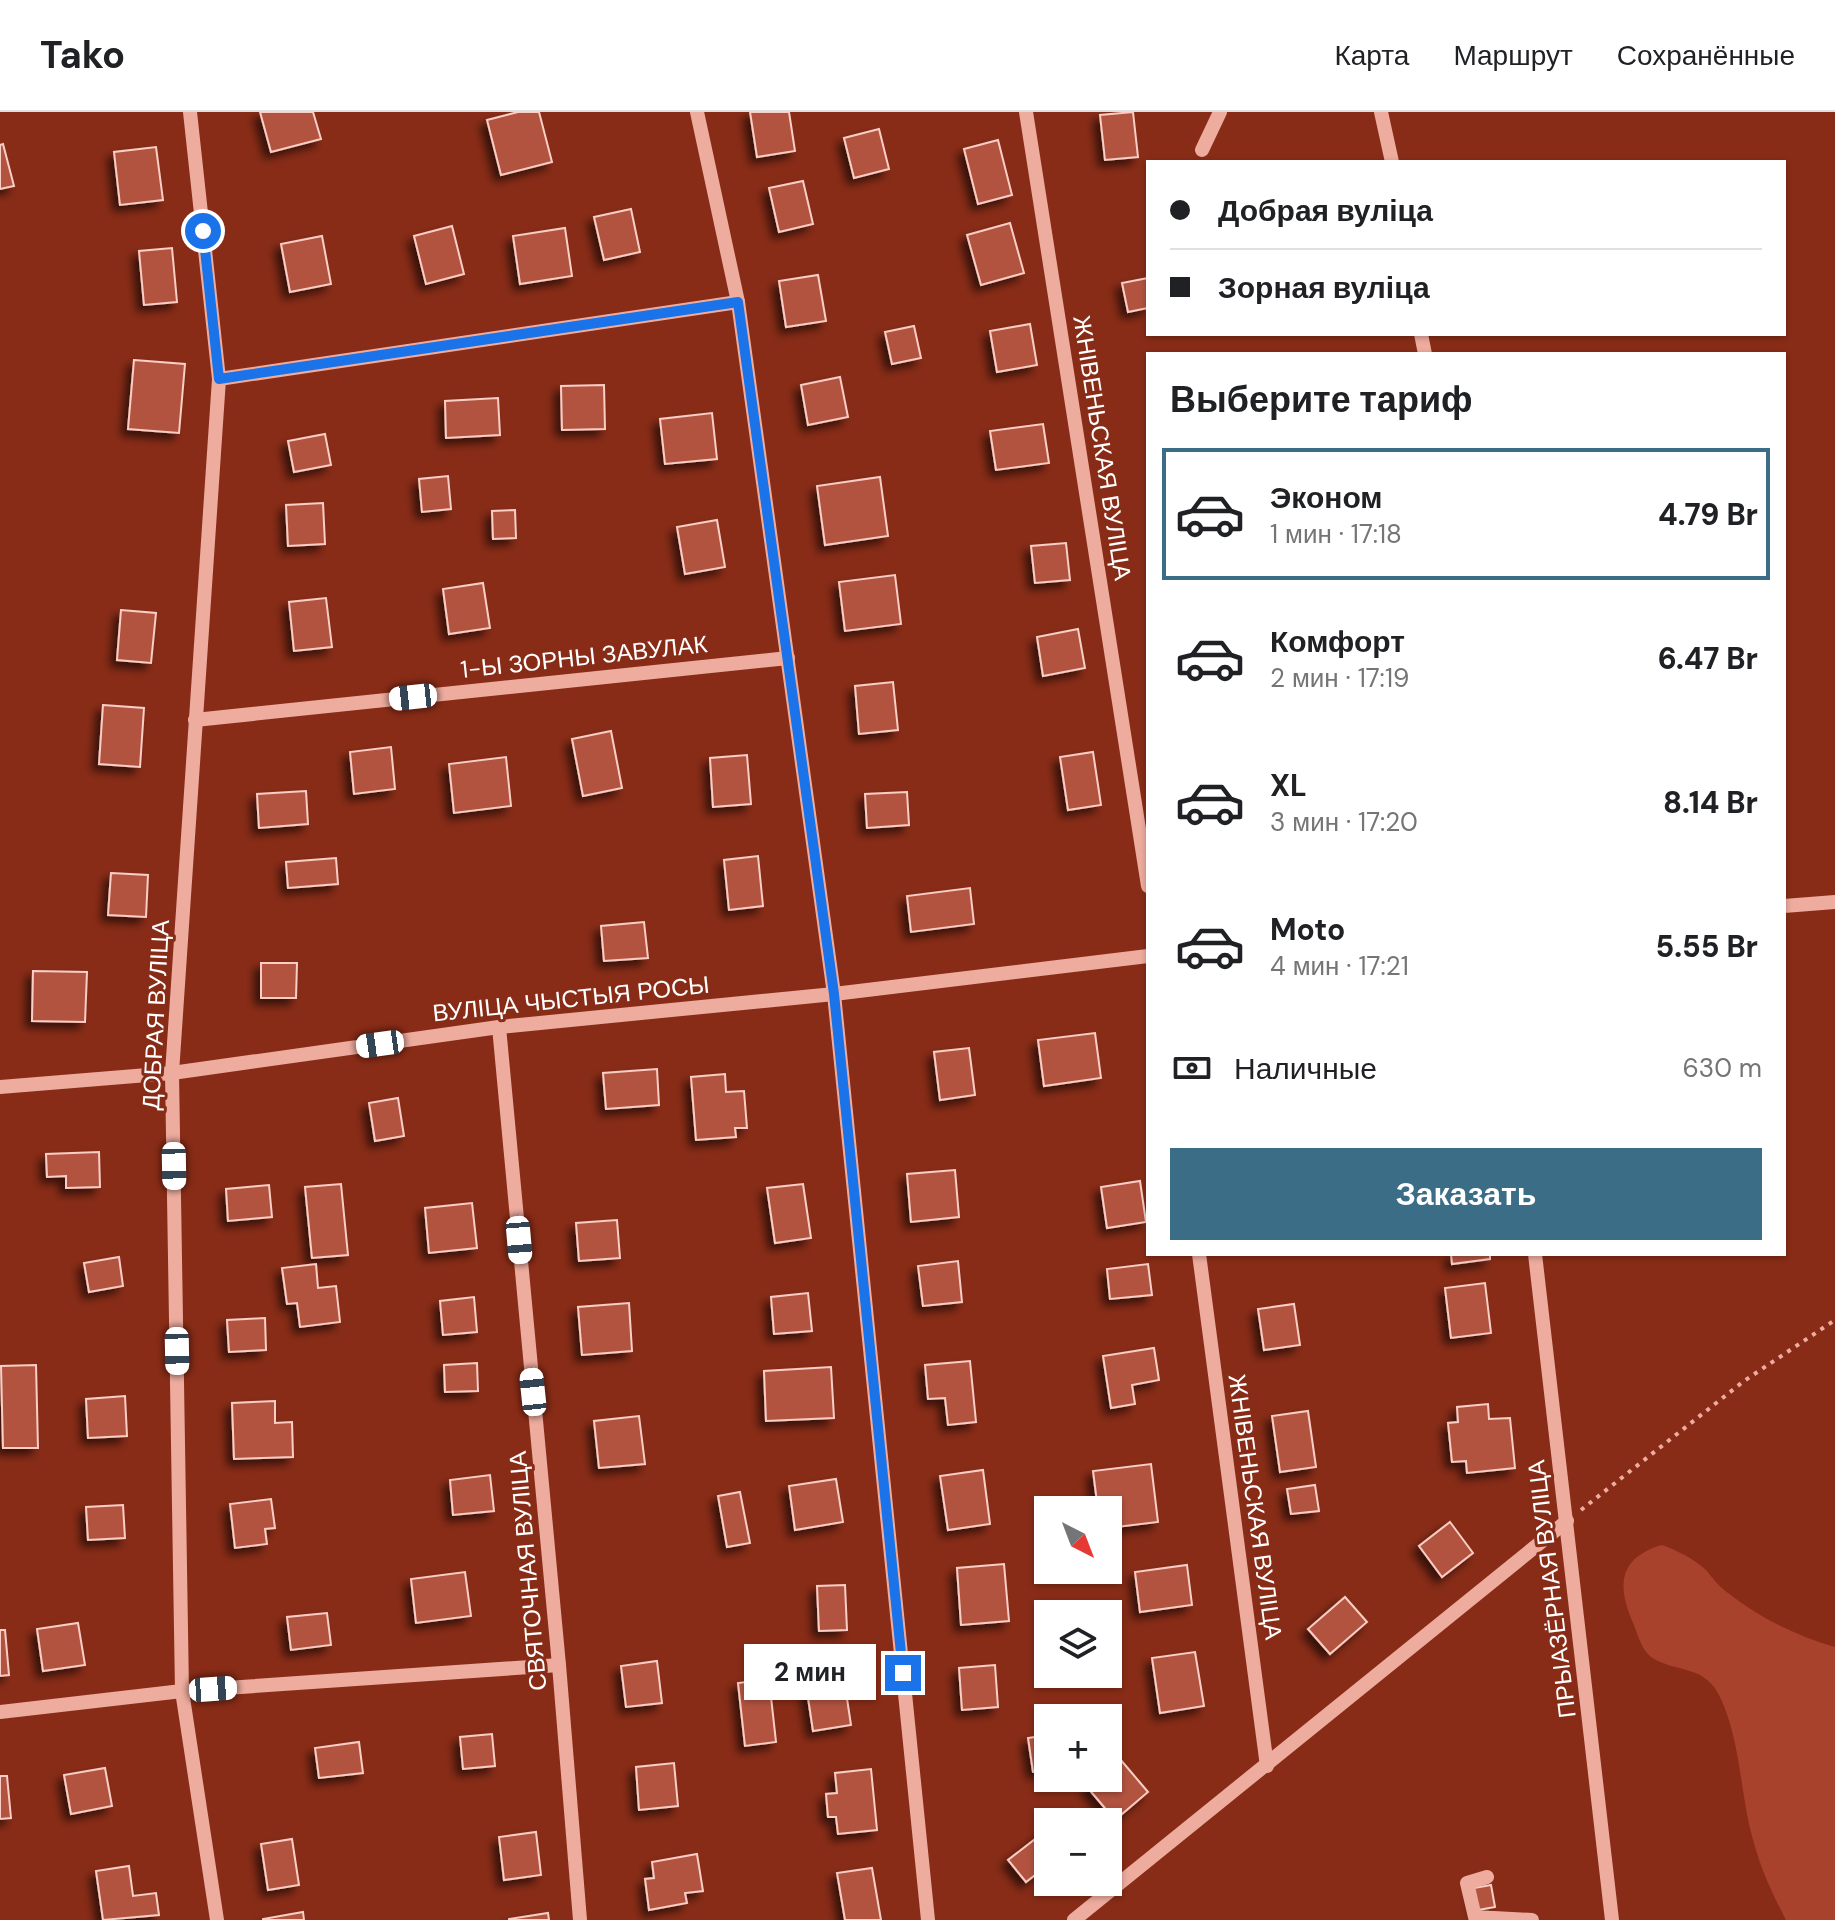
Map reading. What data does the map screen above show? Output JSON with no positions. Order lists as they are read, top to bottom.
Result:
{
  "streets": {
    "street": [
      "ЖНІВЕНЬСКАЯ ВУЛІЦА",
      "1-Ы ЗОРНЫ ЗАВУЛАК",
      "ВУЛІЦА ЧЫСТЫЯ РОСЫ",
      "ДОБРАЯ ВУЛІЦА",
      "СВЯТОЧНАЯ ВУЛІЦА",
      "ПРЫАЗЁРНАЯ ВУЛІЦА"
    ]
  },
  "crossings": [
    ["1-Ы ЗОРНЫ ЗАВУЛАК", "ДОБРАЯ ВУЛІЦА"],
    ["ВУЛІЦА ЧЫСТЫЯ РОСЫ", "ДОБРАЯ ВУЛІЦА"],
    ["ВУЛІЦА ЧЫСТЫЯ РОСЫ", "СВЯТОЧНАЯ ВУЛІЦА"]
  ],
  "north": "bottom right",
  "page": {
    "header": "Tako",
    "nav": ["Карта", "Маршрут", "Сохранённые"],
    "banner": ["Добрая вуліца", "Зорная вуліца"],
    "heading": "Выберите тариф",
    "list": [
      {
        "name": "Эконом",
        "note": "1 мин · 17:18",
        "value": "4.79 Br"
      },
      {
        "name": "Комфорт",
        "note": "2 мин · 17:19",
        "value": "6.47 Br"
      },
      {
        "name": "XL",
        "note": "3 мин · 17:20",
        "value": "8.14 Br"
      },
      {
        "name": "Moto",
        "note": "4 мин · 17:21",
        "value": "5.55 Br"
      }
    ],
    "pay": ["Наличные", "630 m"],
    "buttons": "Заказать",
    "map_buttons": ["+", "−"],
    "bubble": "2 мин"
  }
}
